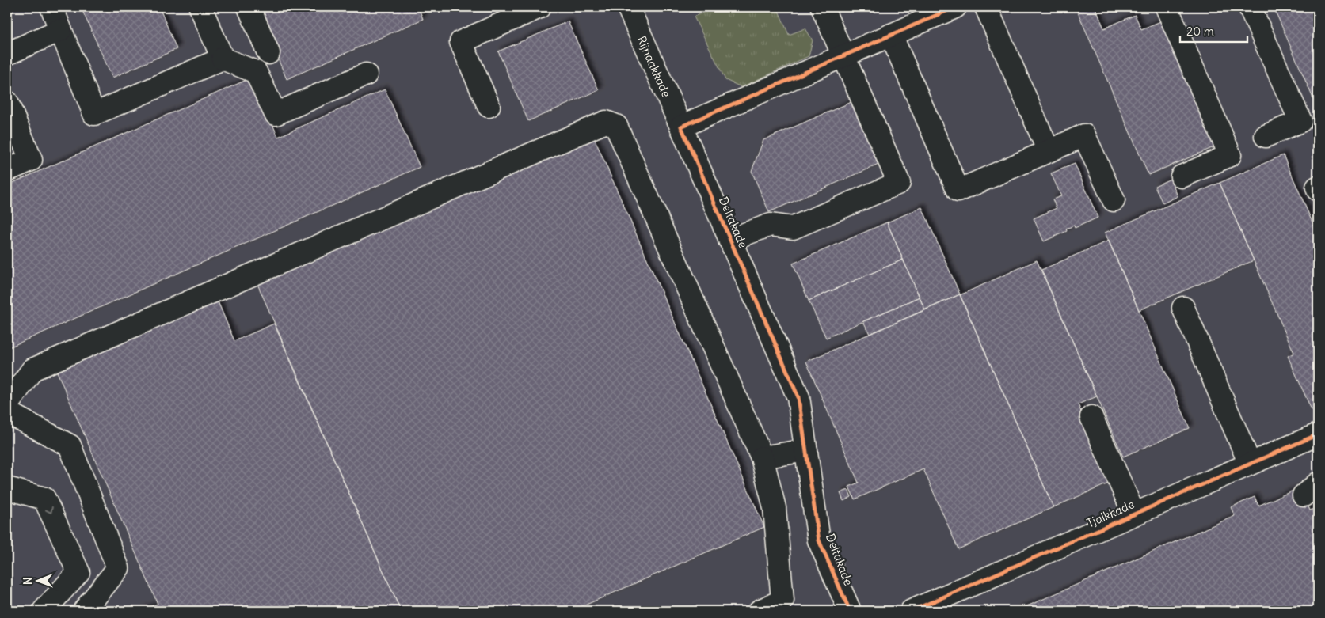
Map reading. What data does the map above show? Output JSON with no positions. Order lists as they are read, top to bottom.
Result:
{
  "streets": {
    "street": ["Rijnaakkade", "Deltakade", "Tjalkkade"]
  },
  "crossings": [
    ["Rijnaakkade", "Deltakade"]
  ],
  "scale_bar": "20 m",
  "north": "left"
}
